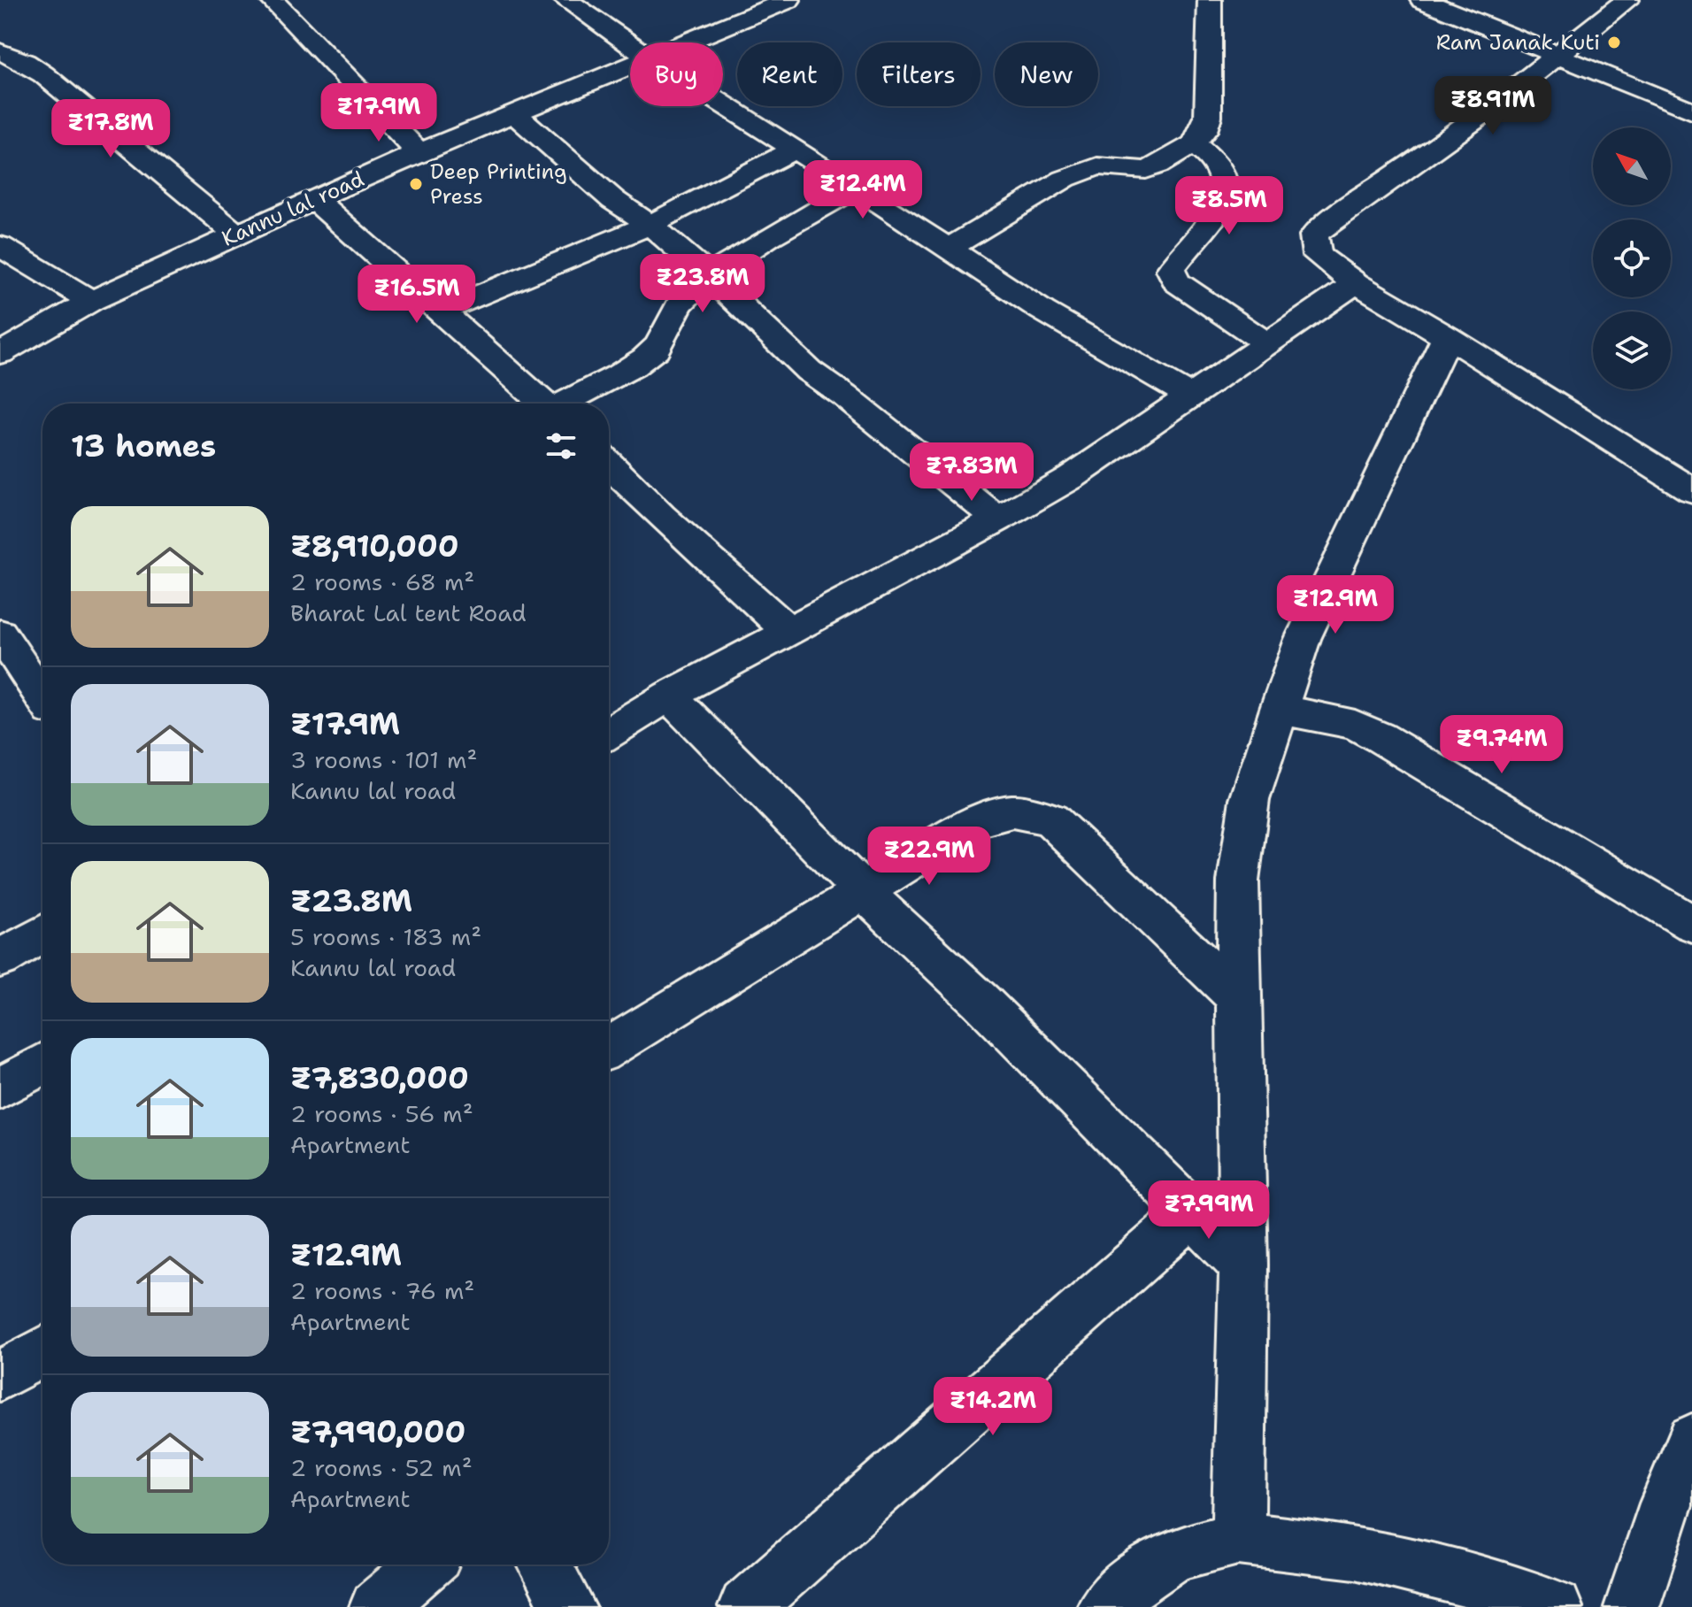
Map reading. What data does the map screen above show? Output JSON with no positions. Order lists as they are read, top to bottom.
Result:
{
  "streets": {
    "street": ["Kannu lal road"]
  },
  "places": ["Ram Janak Kuti", "Deep Printing Press"],
  "north": "top left",
  "page": {
    "chip": [
      "Buy",
      "Rent",
      "Filters",
      "New"
    ],
    "price": [
      "₹8.91M",
      "₹17.9M",
      "₹17.8M",
      "₹12.4M",
      "₹8.5M",
      "₹23.8M",
      "₹16.5M",
      "₹7.83M",
      "₹12.9M",
      "₹9.74M",
      "₹22.9M",
      "₹7.99M",
      "₹14.2M"
    ],
    "heading": "13 homes",
    "list": [
      {
        "name": "₹8,910,000",
        "note": "2 rooms · 68 m² · Bharat Lal tent Road"
      },
      {
        "name": "₹17.9M",
        "note": "3 rooms · 101 m² · Kannu lal road"
      },
      {
        "name": "₹23.8M",
        "note": "5 rooms · 183 m² · Kannu lal road"
      },
      {
        "name": "₹7,830,000",
        "note": "2 rooms · 56 m² · Apartment"
      },
      {
        "name": "₹12.9M",
        "note": "2 rooms · 76 m² · Apartment"
      },
      {
        "name": "₹7,990,000",
        "note": "2 rooms · 52 m² · Apartment"
      }
    ]
  }
}
